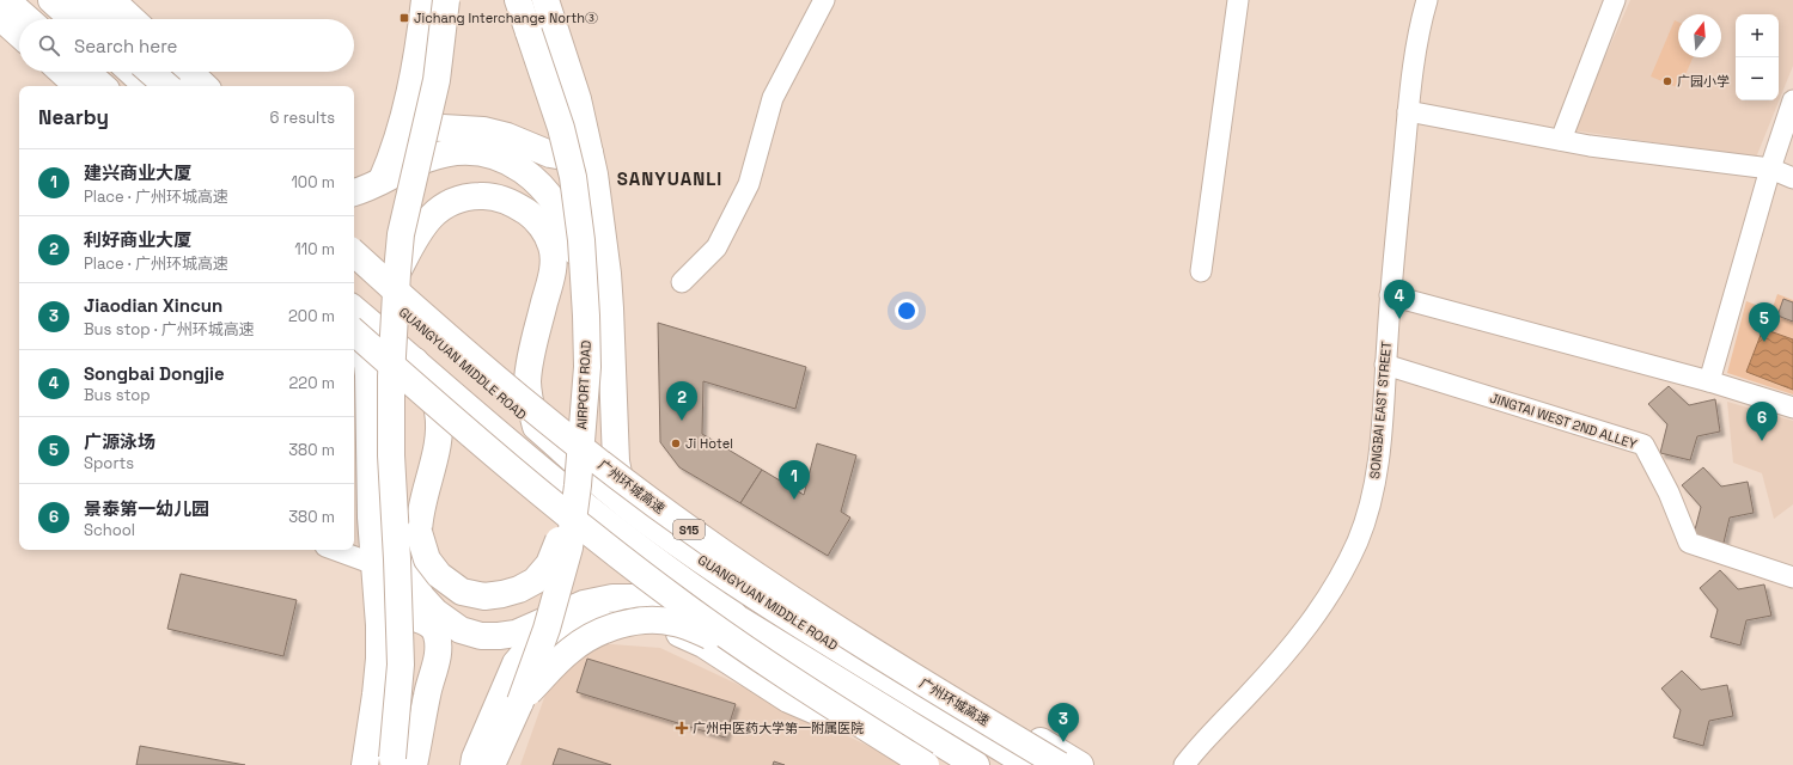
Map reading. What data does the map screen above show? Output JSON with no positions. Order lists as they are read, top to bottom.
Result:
{
  "streets": {
    "main road": [
      "GUANGYUAN MIDDLE ROAD",
      "AIRPORT ROAD",
      "广州环城高速",
      "S15"
    ],
    "street": ["SONGBAI EAST STREET", "JINGTAI WEST 2ND ALLEY"]
  },
  "crossings": [
    ["GUANGYUAN MIDDLE ROAD", "广州环城高速"],
    ["SONGBAI EAST STREET", "JINGTAI WEST 2ND ALLEY"]
  ],
  "districts": ["SANYUANLI"],
  "places": {
    "transit": ["Jichang Interchange North③"],
    "other": ["广园小学", "Ji Hotel"],
    "health": ["广州中医药大学第一附属医院"]
  },
  "north": "top",
  "page": {
    "map_buttons": ["+", "−"],
    "search": "Search here",
    "heading": ["Nearby", "6 results"],
    "list": [
      {
        "mark": "1",
        "name": "建兴商业大厦",
        "note": "Place · 广州环城高速",
        "value": "100 m"
      },
      {
        "mark": "2",
        "name": "利好商业大厦",
        "note": "Place · 广州环城高速",
        "value": "110 m"
      },
      {
        "mark": "3",
        "name": "Jiaodian Xincun",
        "note": "Bus stop · 广州环城高速",
        "value": "200 m"
      },
      {
        "mark": "4",
        "name": "Songbai Dongjie",
        "note": "Bus stop",
        "value": "220 m"
      },
      {
        "mark": "5",
        "name": "广源泳场",
        "note": "Sports",
        "value": "380 m"
      },
      {
        "mark": "6",
        "name": "景泰第一幼儿园",
        "note": "School",
        "value": "380 m"
      }
    ],
    "pins": [
      "4",
      "5",
      "2",
      "6",
      "1",
      "3"
    ]
  }
}
